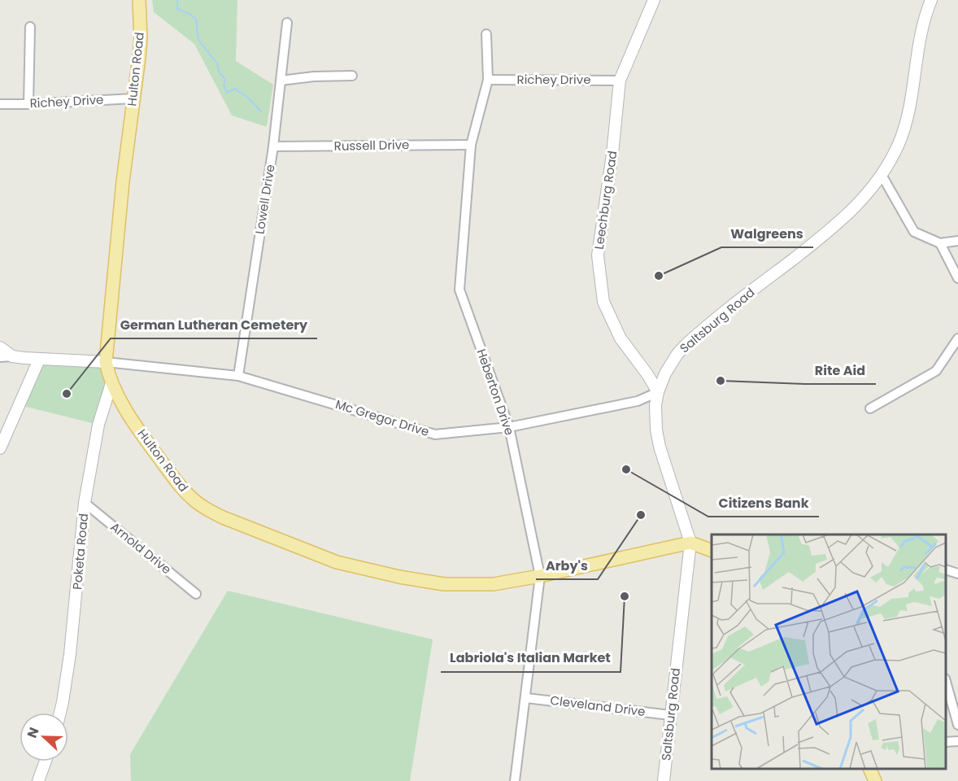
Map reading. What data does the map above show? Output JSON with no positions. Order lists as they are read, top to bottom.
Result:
{
  "streets": {
    "main road": ["Hulton Road"],
    "street": [
      "Richey Drive",
      "Russell Drive",
      "Lowell Drive",
      "Leechburg Road",
      "Saltsburg Road",
      "Heberton Drive",
      "Mc Gregor Drive",
      "Arnold Drive",
      "Poketa Road",
      "Cleveland Drive"
    ]
  },
  "crossings": [
    ["Hulton Road", "Richey Drive"],
    ["Hulton Road", "Saltsburg Road"],
    ["Hulton Road", "Heberton Drive"],
    ["Hulton Road", "Mc Gregor Drive"],
    ["Hulton Road", "Poketa Road"],
    ["Richey Drive", "Leechburg Road"],
    ["Richey Drive", "Heberton Drive"],
    ["Russell Drive", "Lowell Drive"],
    ["Russell Drive", "Heberton Drive"],
    ["Lowell Drive", "Mc Gregor Drive"],
    ["Leechburg Road", "Saltsburg Road"],
    ["Leechburg Road", "Mc Gregor Drive"],
    ["Saltsburg Road", "Mc Gregor Drive"],
    ["Saltsburg Road", "Cleveland Drive"],
    ["Heberton Drive", "Mc Gregor Drive"],
    ["Heberton Drive", "Cleveland Drive"],
    ["Arnold Drive", "Poketa Road"]
  ],
  "places": [
    "Walgreens",
    "Rite Aid",
    "German Lutheran Cemetery",
    "Citizens Bank",
    "Arby's",
    "Labriola's Italian Market"
  ],
  "north": "left"
}
